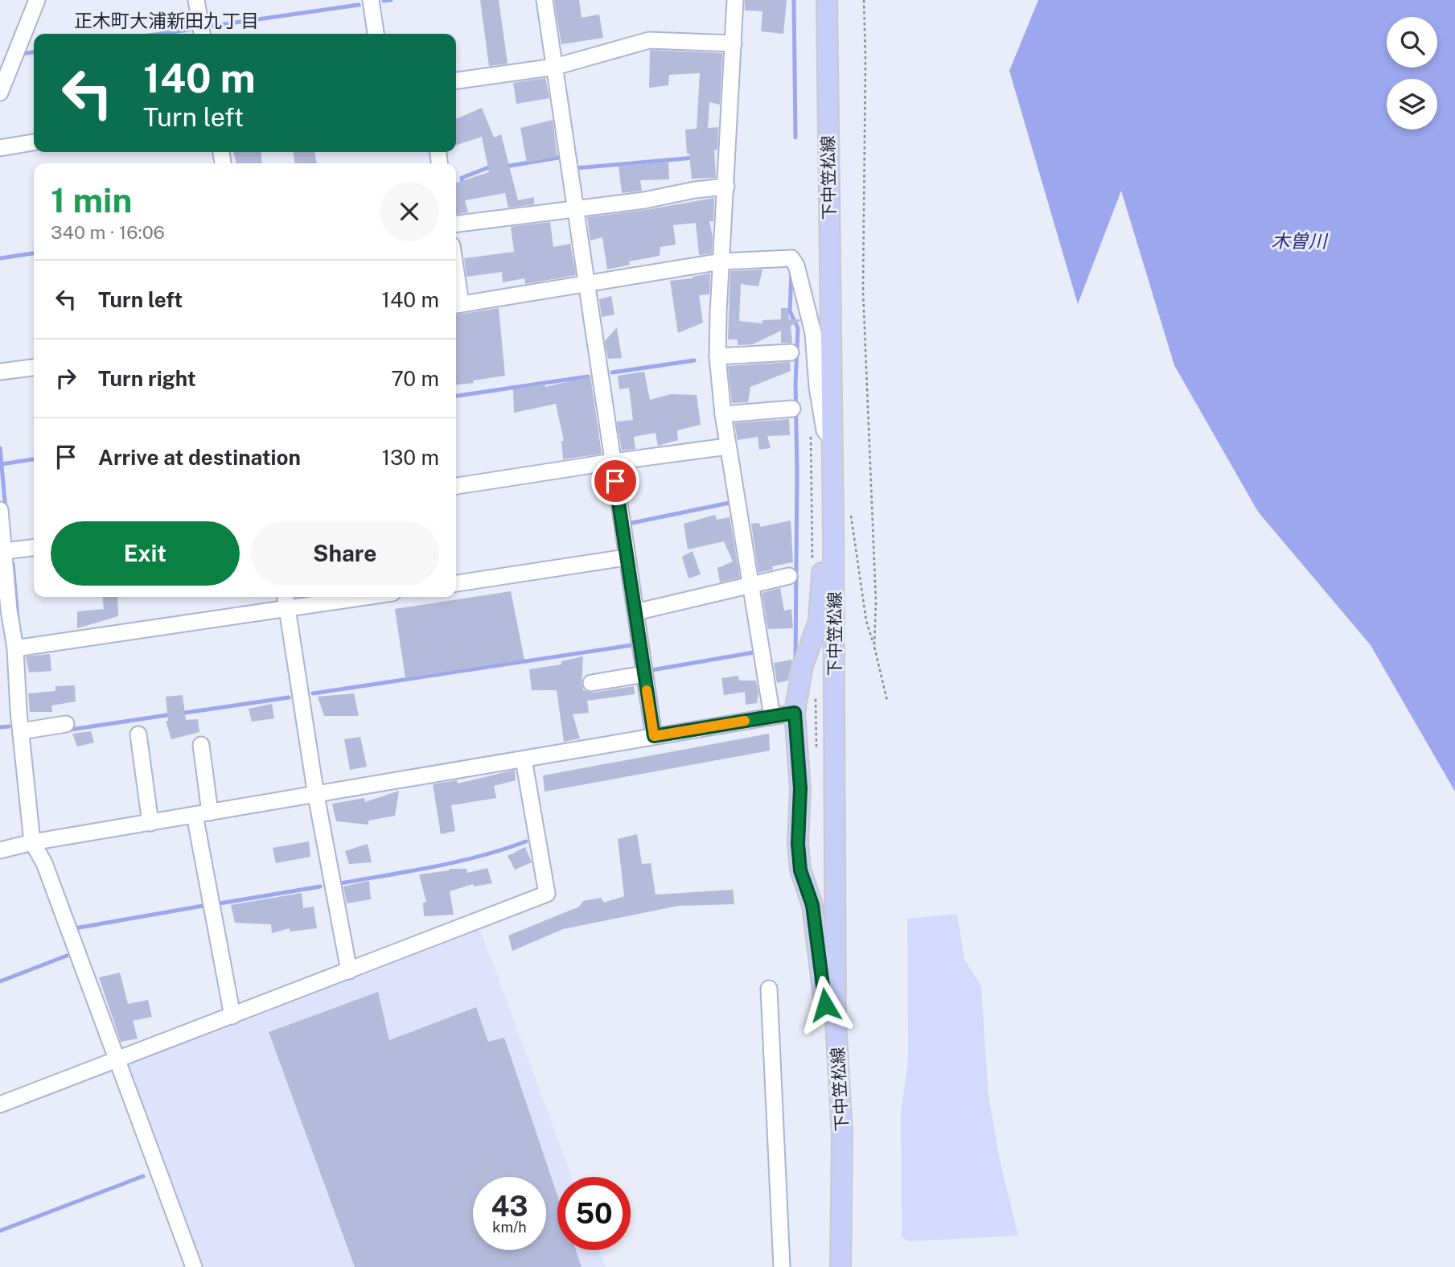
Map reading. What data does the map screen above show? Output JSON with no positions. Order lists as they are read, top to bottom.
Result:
{
  "streets": {
    "main road": ["下中笠松線"]
  },
  "districts": ["正木町大浦新田九丁目"],
  "water": ["木曽川"],
  "page": {
    "turn": ["140 m", "Turn left"],
    "heading": ["1 min", "340 m · 16:06"],
    "list": [
      {
        "name": "Turn left",
        "value": "140 m"
      },
      {
        "name": "Turn right",
        "value": "70 m"
      },
      {
        "name": "Arrive at destination",
        "value": "130 m"
      }
    ],
    "buttons": ["Exit", "Share"],
    "speed": "43 km/h",
    "limit": "50"
  }
}
